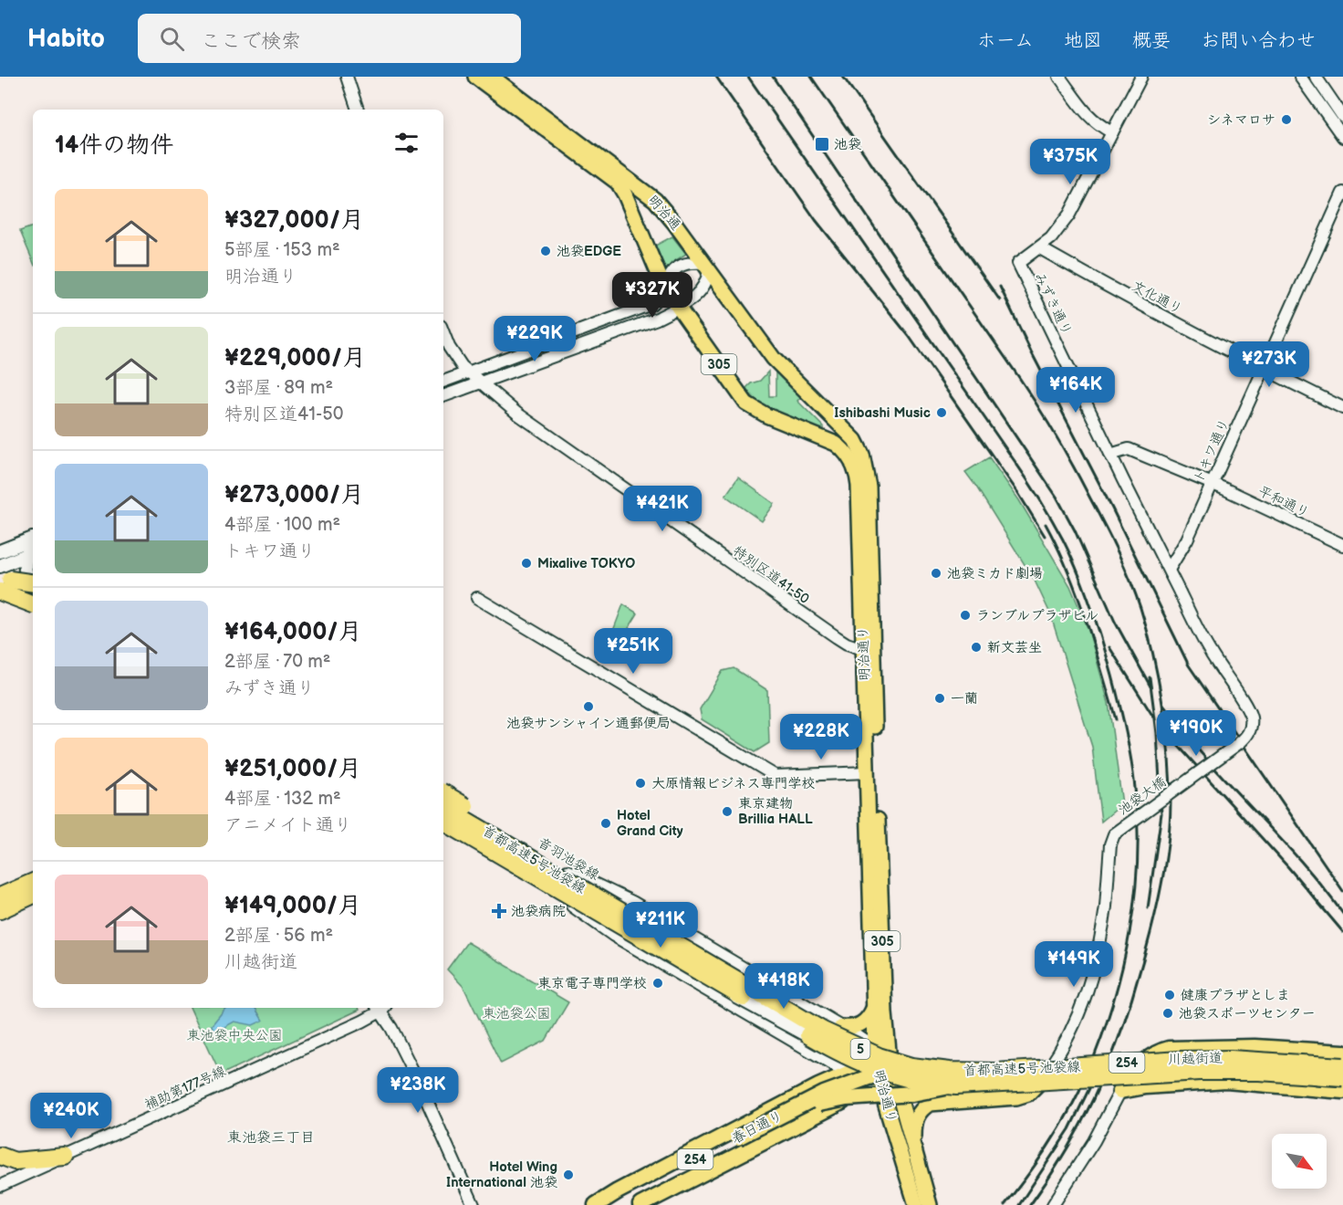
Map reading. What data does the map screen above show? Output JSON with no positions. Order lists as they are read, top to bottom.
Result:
{
  "streets": {
    "highway": [
      "首都高速5号池袋線",
      "5",
      "川越街道",
      "254",
      "春日通り"
    ],
    "main road": [
      "明治通",
      "305",
      "明治通り",
      "音羽池袋線"
    ],
    "street": [
      "文化通り",
      "みずき通り",
      "トキワ通り",
      "平和通り",
      "特別区道41-50",
      "池袋大橋",
      "補助第177号線"
    ]
  },
  "crossings": [
    ["明治通", "明治通り"],
    ["文化通り", "みずき通り"],
    ["文化通り", "トキワ通り"],
    ["みずき通り", "トキワ通り"],
    ["みずき通り", "平和通り"],
    ["みずき通り", "池袋大橋"],
    ["トキワ通り", "平和通り"],
    ["特別区道41-50", "明治通り"],
    ["明治通り", "川越街道"],
    ["明治通り", "春日通り"],
    ["音羽池袋線", "川越街道"],
    ["首都高速5号池袋線", "川越街道"],
    ["川越街道", "春日通り"]
  ],
  "districts": ["東池袋三丁目"],
  "parks": ["東池袋公園", "東池袋中央公園"],
  "places": {
    "other": [
      "シネマロサ",
      "池袋EDGE",
      "Ishibashi Music",
      "Mixalive TOKYO",
      "池袋ミカド劇場",
      "ランブルプラザビル",
      "新文芸坐",
      "一蘭",
      "池袋サンシャイン通郵便局",
      "大原情報ビジネス専門学校",
      "東京建物 Brillia HALL",
      "Hotel Grand City",
      "東京電子専門学校",
      "健康プラザとしま",
      "池袋スポーツセンター",
      "Hotel Wing International 池袋"
    ],
    "transit": ["池袋"],
    "health": ["池袋病院"]
  },
  "north": "bottom right",
  "page": {
    "header": "Habito",
    "search": "ここで検索",
    "nav": [
      "ホーム",
      "地図",
      "概要",
      "お問い合わせ"
    ],
    "heading": "14件の物件",
    "price": [
      "¥375K",
      "¥327K",
      "¥229K",
      "¥273K",
      "¥164K",
      "¥421K",
      "¥251K",
      "¥190K",
      "¥228K",
      "¥211K",
      "¥149K",
      "¥418K",
      "¥238K",
      "¥240K"
    ],
    "list": [
      {
        "name": "¥327,000/月",
        "note": "5部屋 · 153 m² · 明治通り"
      },
      {
        "name": "¥229,000/月",
        "note": "3部屋 · 89 m² · 特別区道41-50"
      },
      {
        "name": "¥273,000/月",
        "note": "4部屋 · 100 m² · トキワ通り"
      },
      {
        "name": "¥164,000/月",
        "note": "2部屋 · 70 m² · みずき通り"
      },
      {
        "name": "¥251,000/月",
        "note": "4部屋 · 132 m² · アニメイト通り"
      },
      {
        "name": "¥149,000/月",
        "note": "2部屋 · 56 m² · 川越街道"
      }
    ]
  }
}
